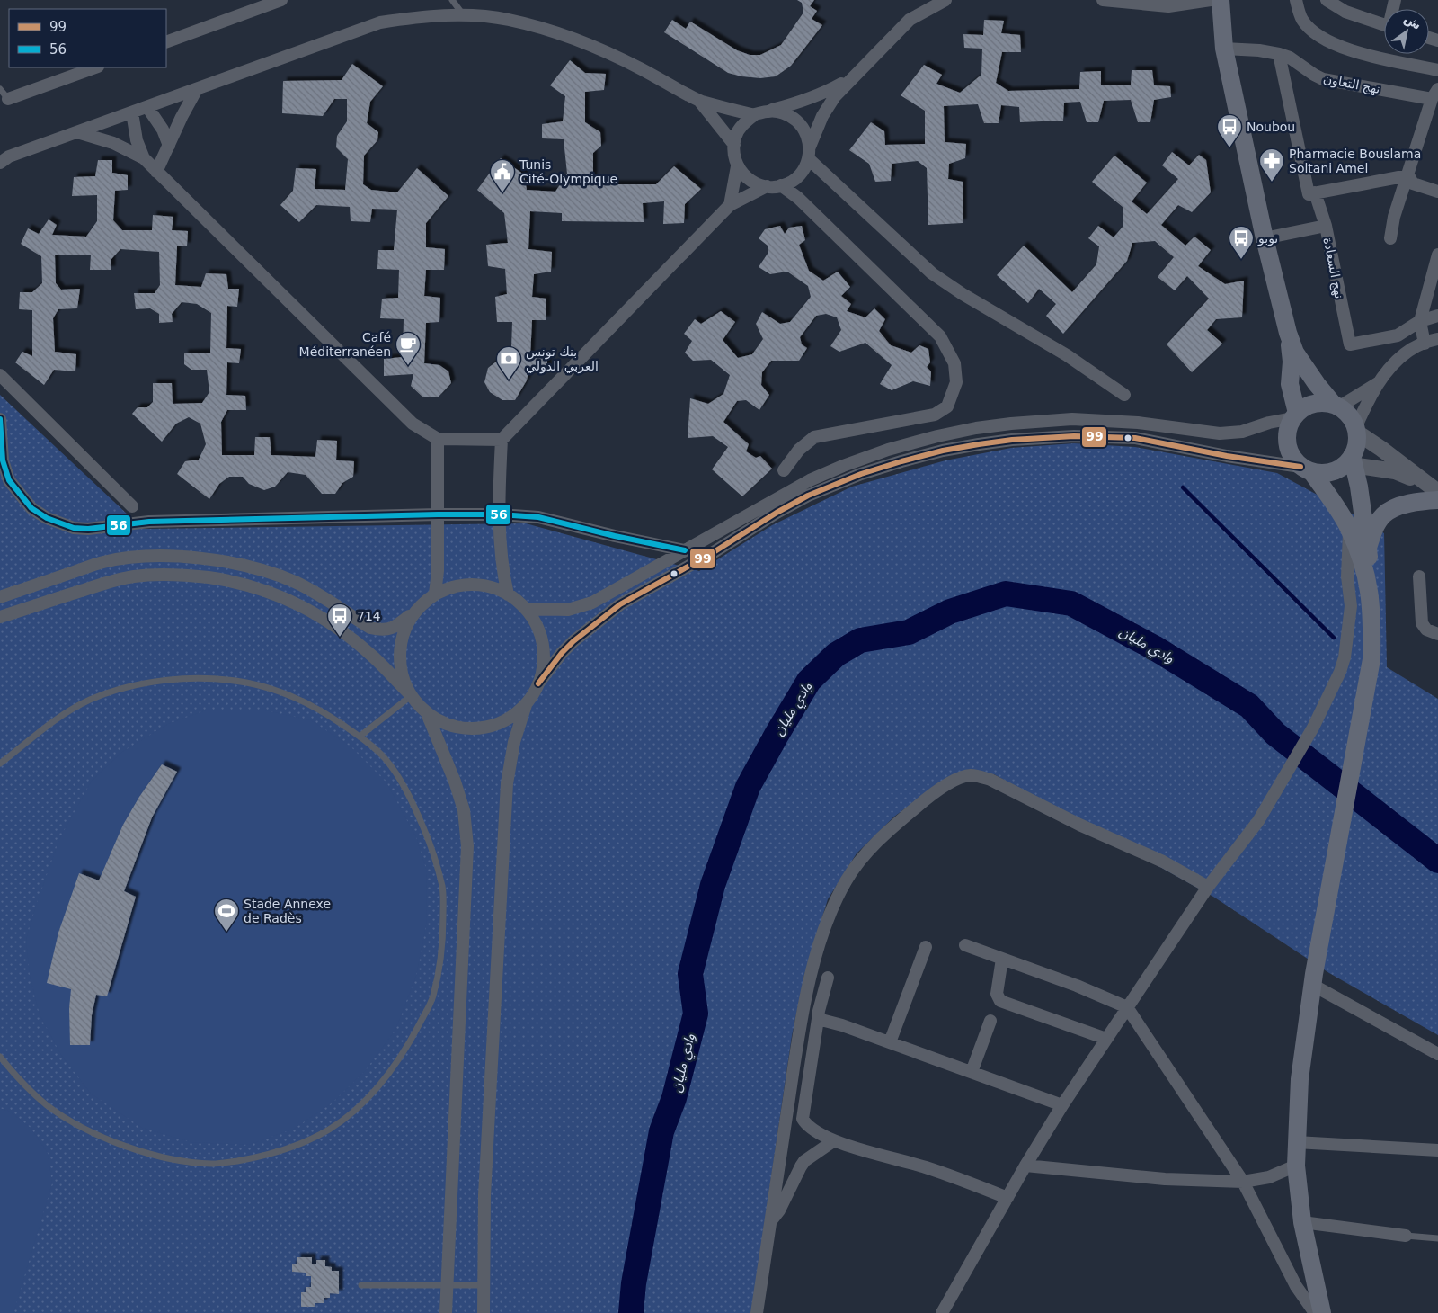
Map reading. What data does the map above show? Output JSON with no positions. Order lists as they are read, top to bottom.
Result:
{
  "streets": {
    "street": ["نهج التعاون", "نهج السعادة"]
  },
  "crossings": [
    ["نهج التعاون", "نهج السعادة"]
  ],
  "water": ["وادي مليان"],
  "places": {
    "bus stop": ["Noubou", "نوبو", "714"],
    "pharmacy": ["Pharmacie Bouslama Soltani Amel"],
    "public building": ["Tunis Cité-Olympique"],
    "cafe": ["Café Méditerranéen"],
    "bank": ["بنك تونس العربي الدولي"],
    "sports": ["Stade Annexe de Radès"]
  },
  "lines": ["transit line 56", "transit line 99"],
  "legend": ["99", "56"],
  "north": "top right"
}
